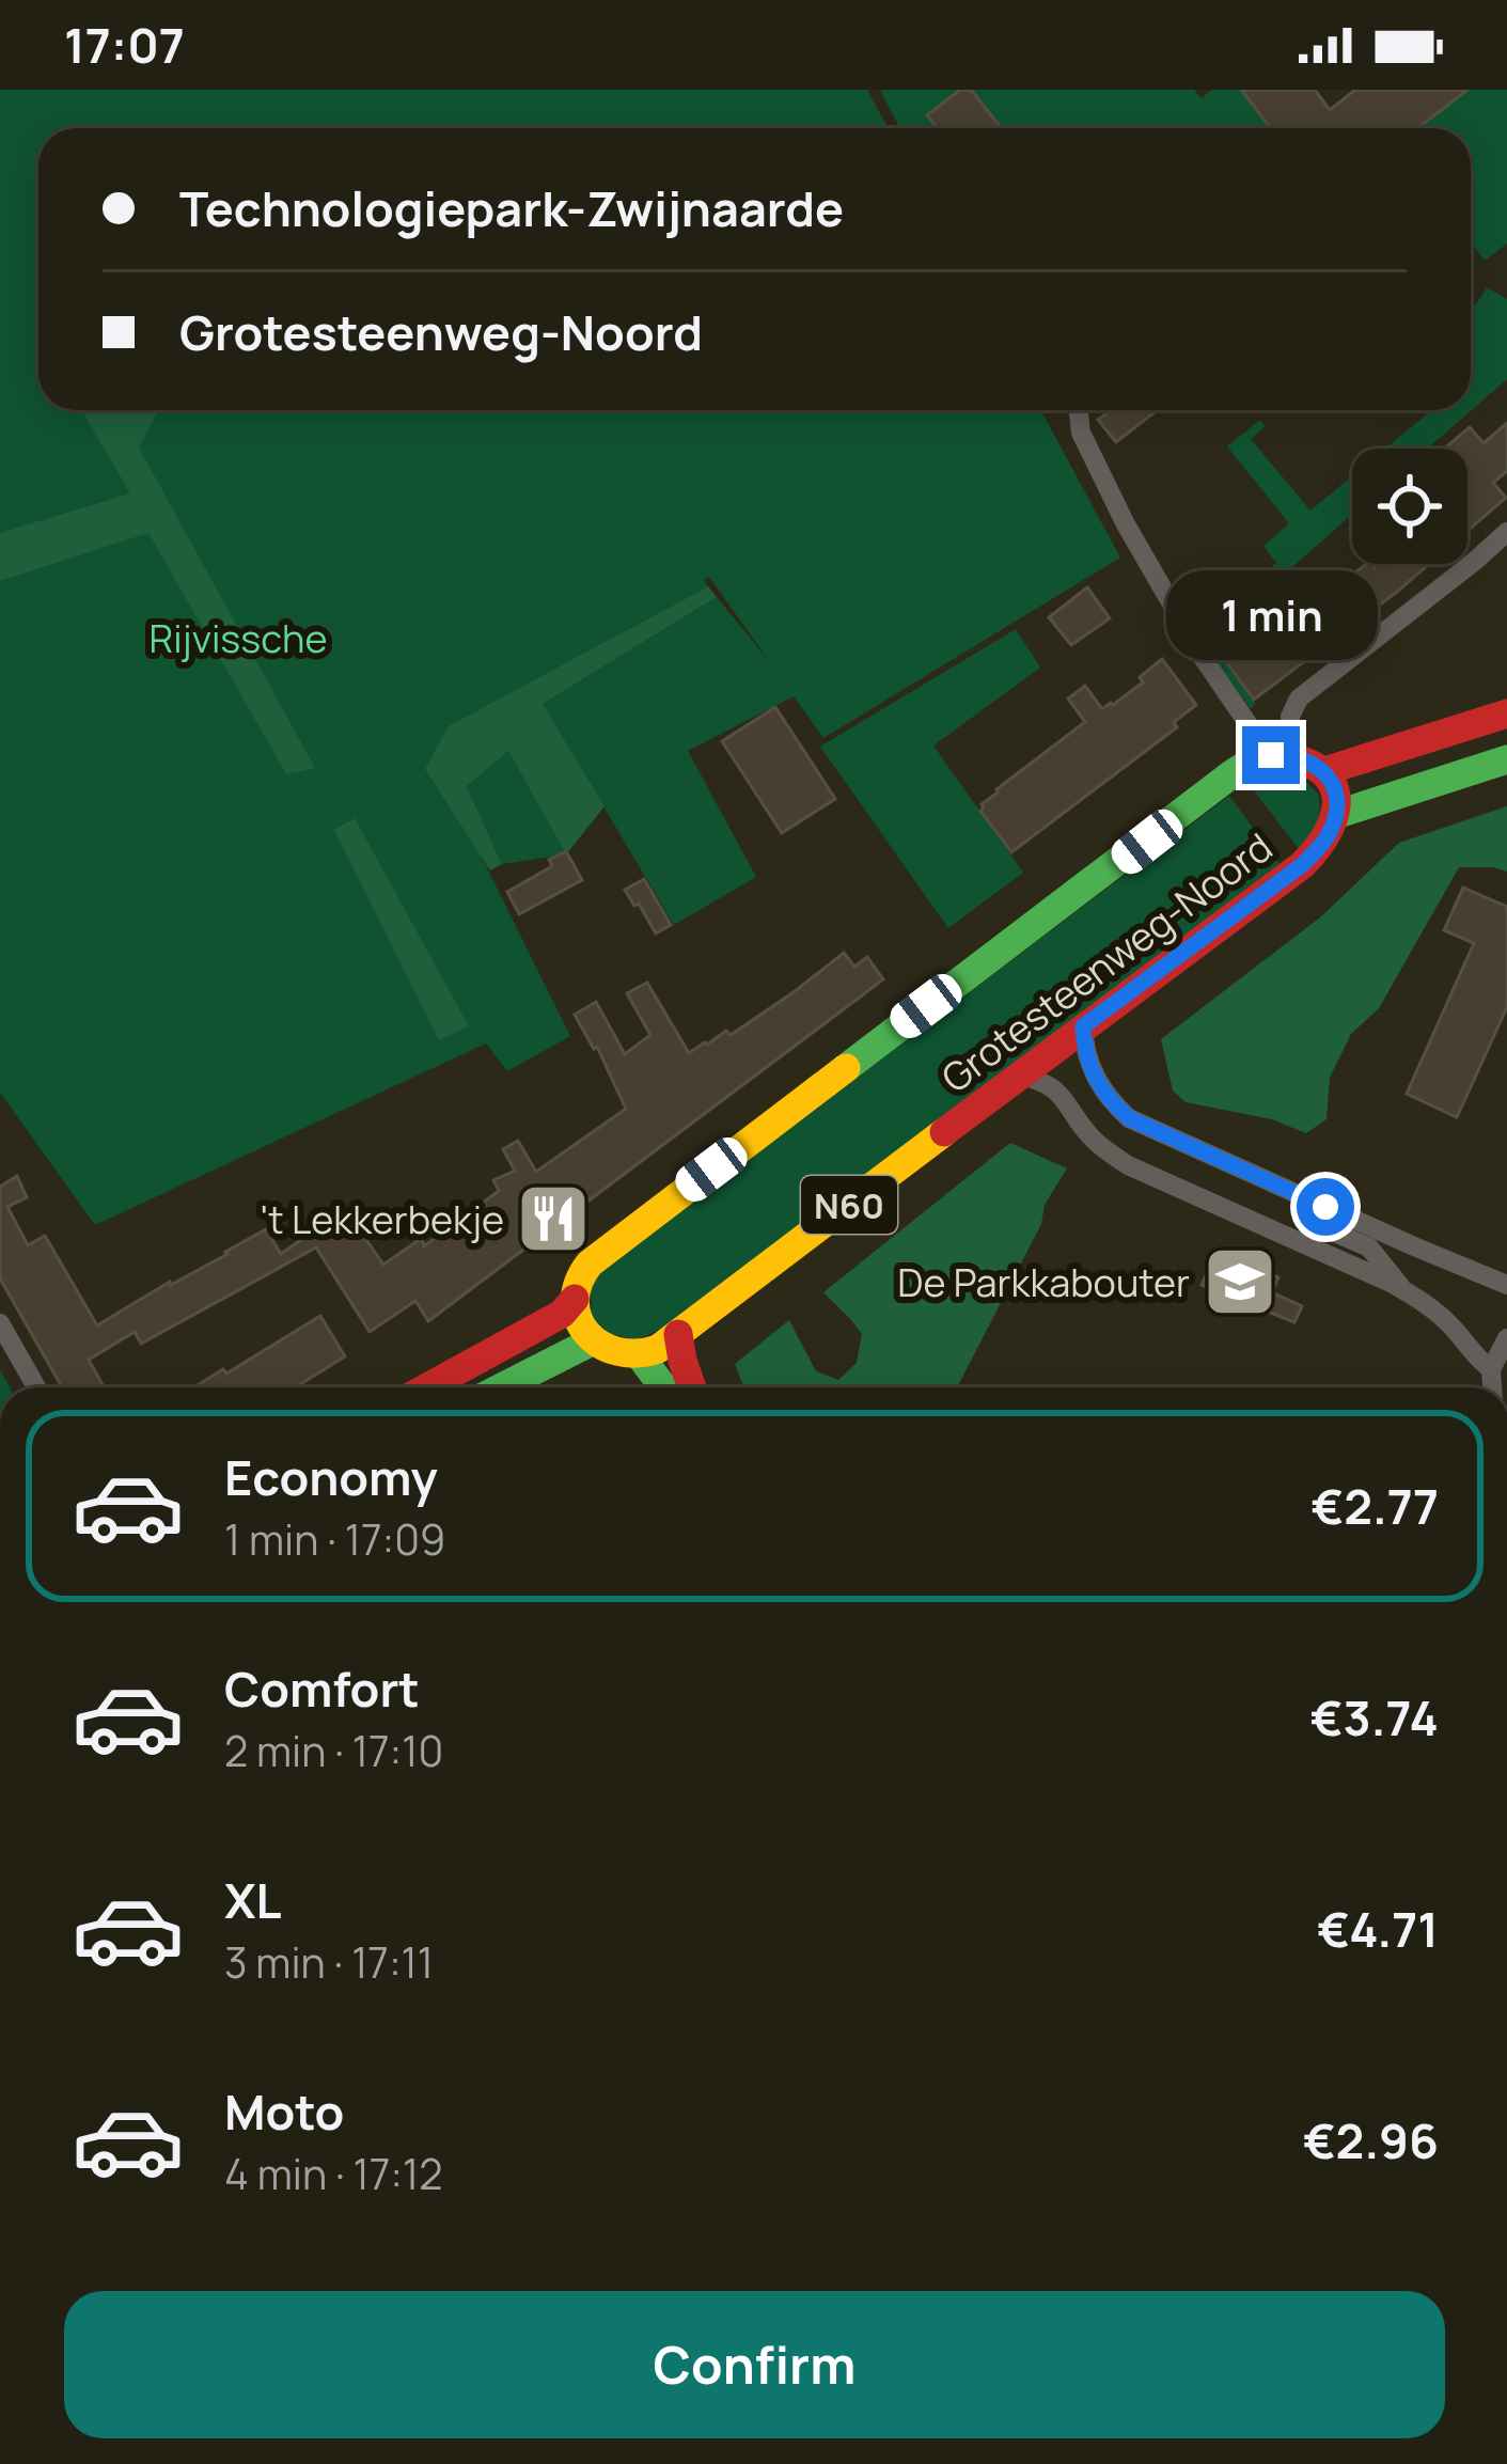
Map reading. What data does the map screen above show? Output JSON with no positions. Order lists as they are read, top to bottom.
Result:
{
  "streets": {
    "main road": ["Grotesteenweg-Noord", "N60"]
  },
  "parks": ["Rijvissche"],
  "places": {
    "restaurant": ["'t Lekkerbekje"],
    "school or university": ["De Parkkabouter"]
  },
  "page": {
    "status": "17:07",
    "banner": ["Technologiepark-Zwijnaarde", "Grotesteenweg-Noord"],
    "bubble": "1 min",
    "list": [
      {
        "name": "Economy",
        "note": "1 min · 17:09",
        "value": "€2.77"
      },
      {
        "name": "Comfort",
        "note": "2 min · 17:10",
        "value": "€3.74"
      },
      {
        "name": "XL",
        "note": "3 min · 17:11",
        "value": "€4.71"
      },
      {
        "name": "Moto",
        "note": "4 min · 17:12",
        "value": "€2.96"
      }
    ],
    "buttons": "Confirm"
  }
}
